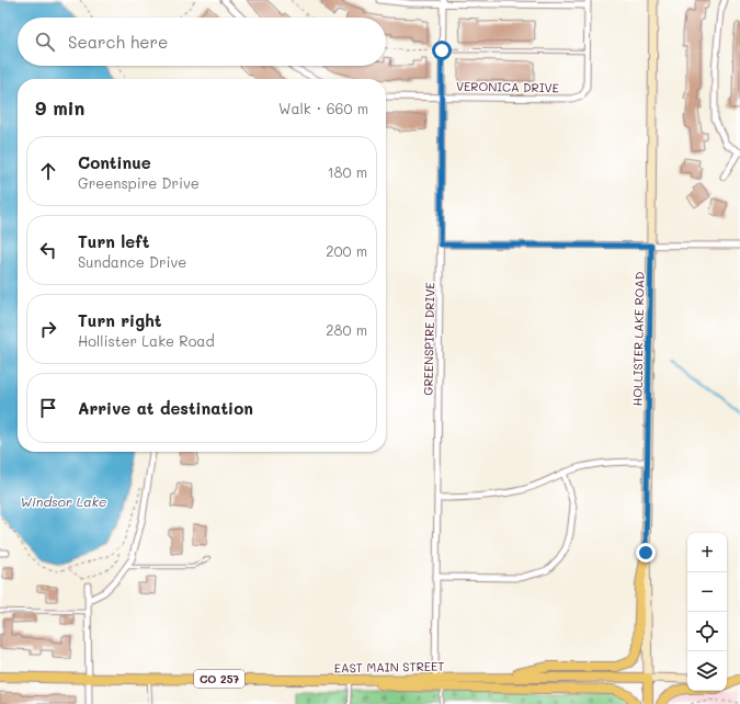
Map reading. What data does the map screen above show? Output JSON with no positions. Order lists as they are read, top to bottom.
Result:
{
  "streets": {
    "main road": ["EAST MAIN STREET", "CO 257"],
    "street": ["VERONICA DRIVE", "GREENSPIRE DRIVE", "HOLLISTER LAKE ROAD"]
  },
  "crossings": [
    ["VERONICA DRIVE", "GREENSPIRE DRIVE"],
    ["GREENSPIRE DRIVE", "EAST MAIN STREET"],
    ["HOLLISTER LAKE ROAD", "EAST MAIN STREET"],
    ["EAST MAIN STREET", "CO 257"]
  ],
  "water": ["Windsor Lake"],
  "page": {
    "search": "Search here",
    "heading": ["9 min", "Walk · 660 m"],
    "list": [
      ["Continue", "Greenspire Drive", "180 m"],
      ["Turn left", "Sundance Drive", "200 m"],
      ["Turn right", "Hollister Lake Road", "280 m"],
      "Arrive at destination"
    ],
    "map_buttons": ["+", "−"]
  }
}
